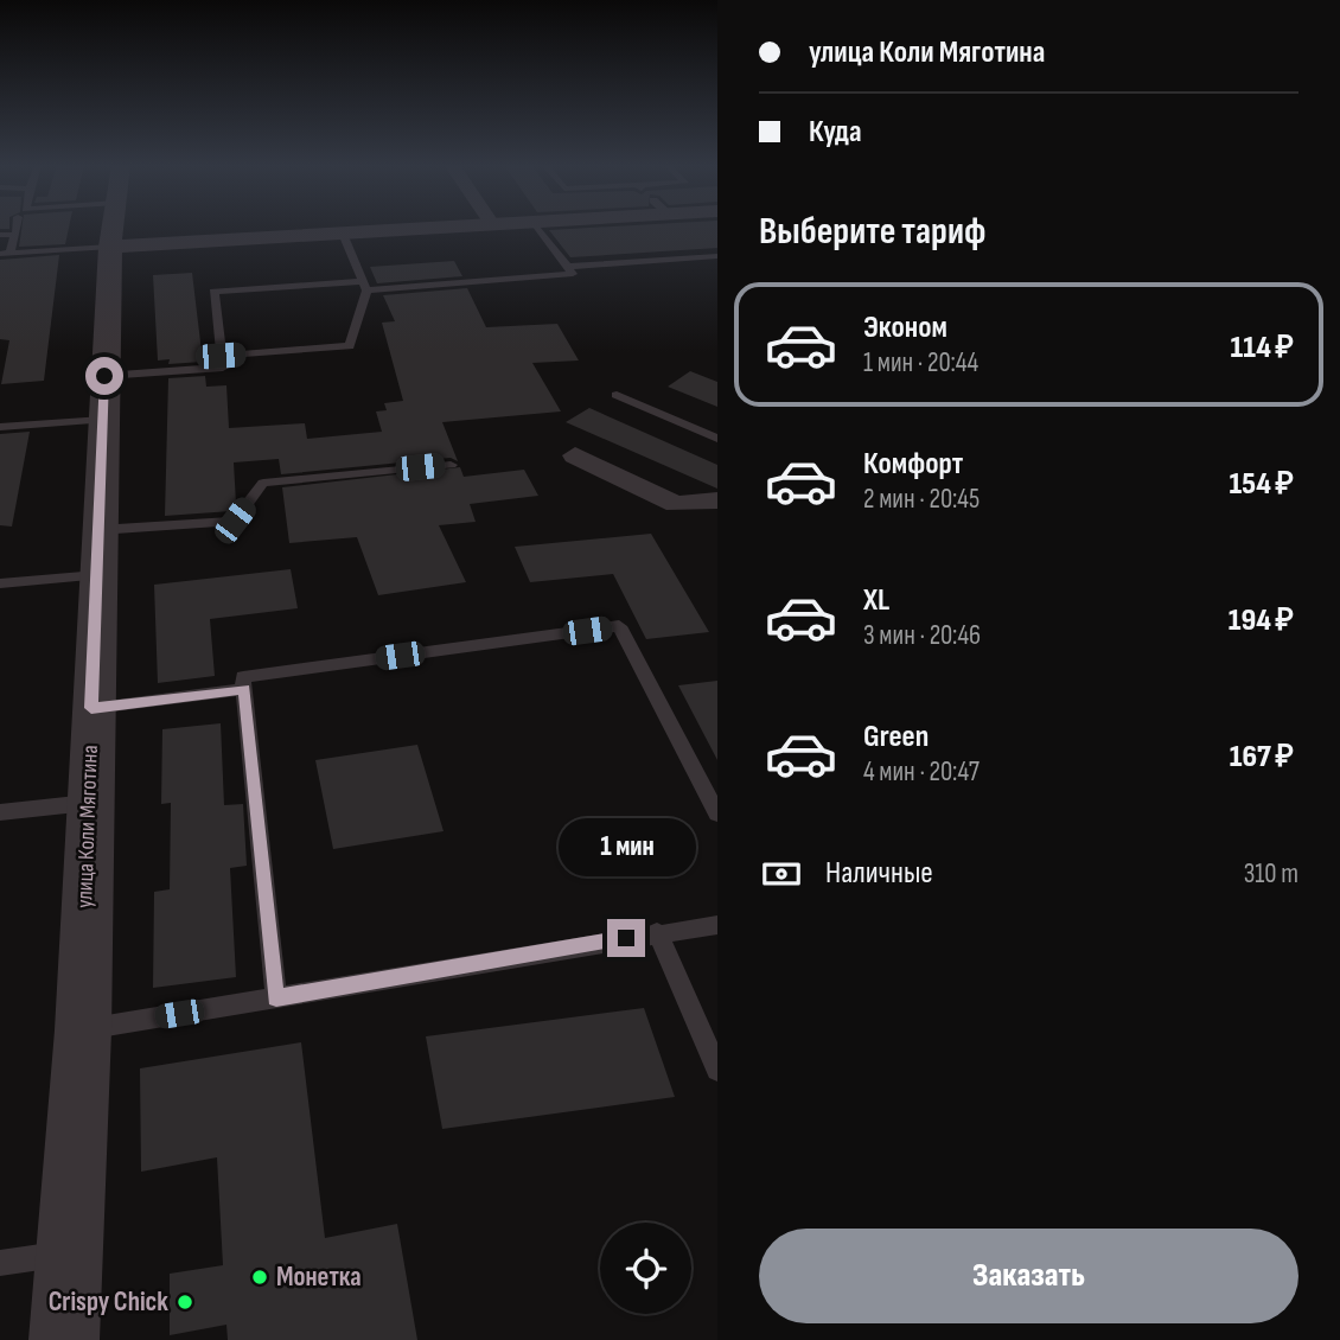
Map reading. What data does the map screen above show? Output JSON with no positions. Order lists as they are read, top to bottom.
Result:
{
  "streets": {
    "street": ["улица Коли Мяготина"]
  },
  "places": ["Монетка", "Crispy Chick"],
  "page": {
    "banner": ["улица Коли Мяготина", "Куда"],
    "heading": "Выберите тариф",
    "list": [
      {
        "name": "Эконом",
        "note": "1 мин · 20:44",
        "value": "114 ₽"
      },
      {
        "name": "Комфорт",
        "note": "2 мин · 20:45",
        "value": "154 ₽"
      },
      {
        "name": "XL",
        "note": "3 мин · 20:46",
        "value": "194 ₽"
      },
      {
        "name": "Green",
        "note": "4 мин · 20:47",
        "value": "167 ₽"
      }
    ],
    "bubble": "1 мин",
    "pay": ["Наличные", "310 m"],
    "buttons": "Заказать"
  }
}
